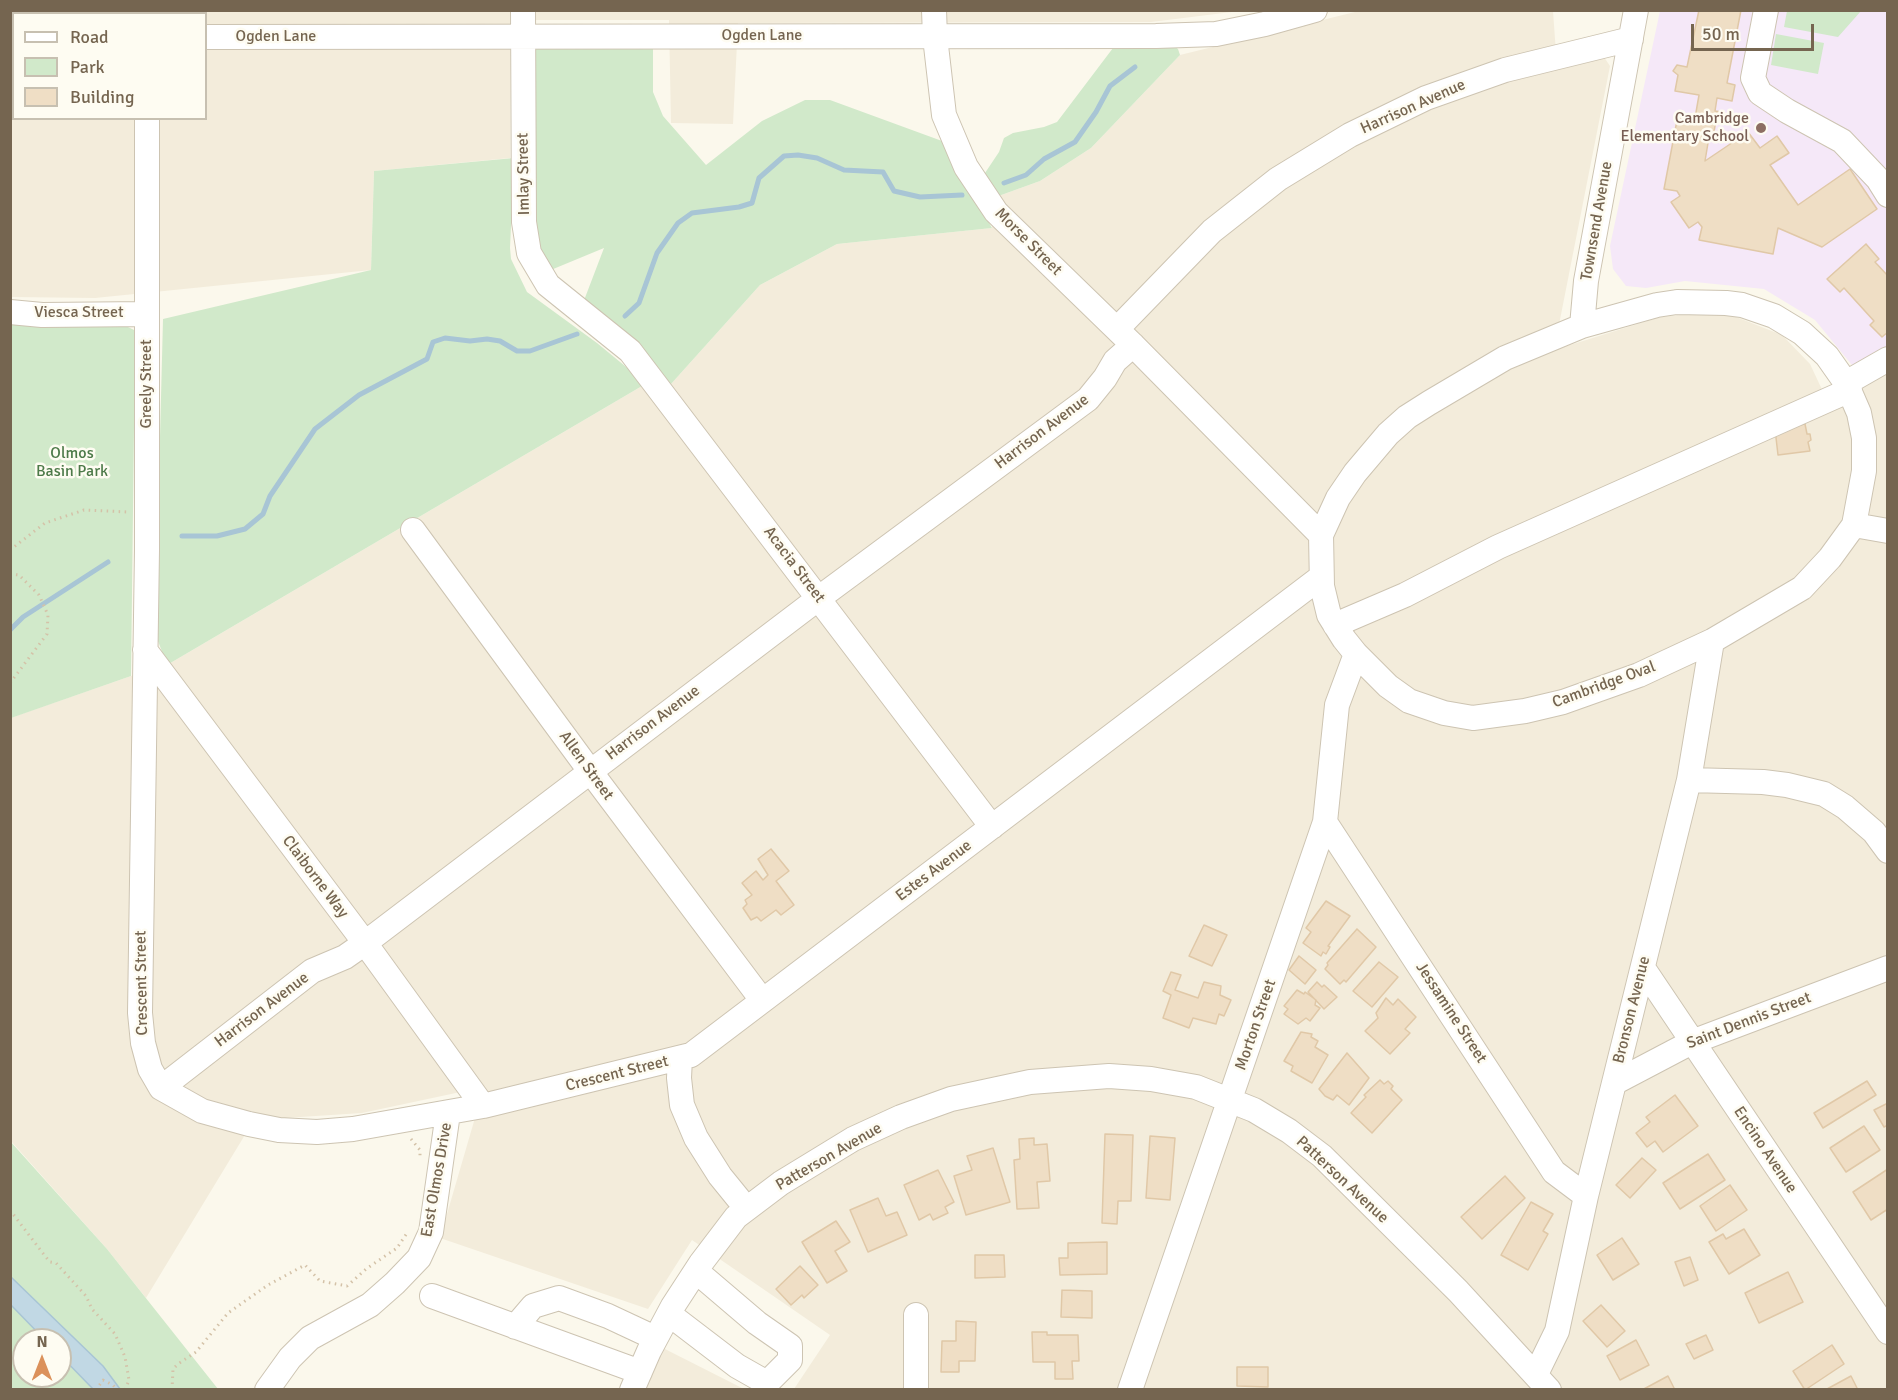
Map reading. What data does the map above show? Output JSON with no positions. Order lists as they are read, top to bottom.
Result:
{
  "streets": {
    "street": [
      "Ogden Lane",
      "Harrison Avenue",
      "Imlay Street",
      "Townsend Avenue",
      "Morse Street",
      "Viesca Street",
      "Greely Street",
      "Acacia Street",
      "Cambridge Oval",
      "Allen Street",
      "Estes Avenue",
      "Claiborne Way",
      "Crescent Street",
      "Bronson Avenue",
      "Jessamine Street",
      "Saint Dennis Street",
      "Morton Street",
      "Encino Avenue",
      "Patterson Avenue",
      "East Olmos Drive"
    ]
  },
  "crossings": [
    ["Ogden Lane", "Imlay Street"],
    ["Ogden Lane", "Morse Street"],
    ["Harrison Avenue", "Townsend Avenue"],
    ["Harrison Avenue", "Morse Street"],
    ["Harrison Avenue", "Acacia Street"],
    ["Harrison Avenue", "Allen Street"],
    ["Harrison Avenue", "Claiborne Way"],
    ["Harrison Avenue", "Crescent Street"],
    ["Imlay Street", "Acacia Street"],
    ["Townsend Avenue", "Cambridge Oval"],
    ["Morse Street", "Cambridge Oval"],
    ["Viesca Street", "Greely Street"],
    ["Greely Street", "Claiborne Way"],
    ["Greely Street", "Crescent Street"],
    ["Acacia Street", "Estes Avenue"],
    ["Cambridge Oval", "Estes Avenue"],
    ["Cambridge Oval", "Bronson Avenue"],
    ["Cambridge Oval", "Morton Street"],
    ["Allen Street", "Estes Avenue"],
    ["Estes Avenue", "Crescent Street"],
    ["Claiborne Way", "Crescent Street"],
    ["Crescent Street", "East Olmos Drive"],
    ["Bronson Avenue", "Jessamine Street"],
    ["Bronson Avenue", "Saint Dennis Street"],
    ["Bronson Avenue", "Encino Avenue"],
    ["Bronson Avenue", "Patterson Avenue"],
    ["Jessamine Street", "Morton Street"],
    ["Saint Dennis Street", "Encino Avenue"],
    ["Morton Street", "Patterson Avenue"]
  ],
  "parks": ["Olmos Basin Park"],
  "places": ["Cambridge Elementary School"],
  "legend": ["Road", "Park", "Building"],
  "scale_bar": "50 m",
  "north": "top"
}
